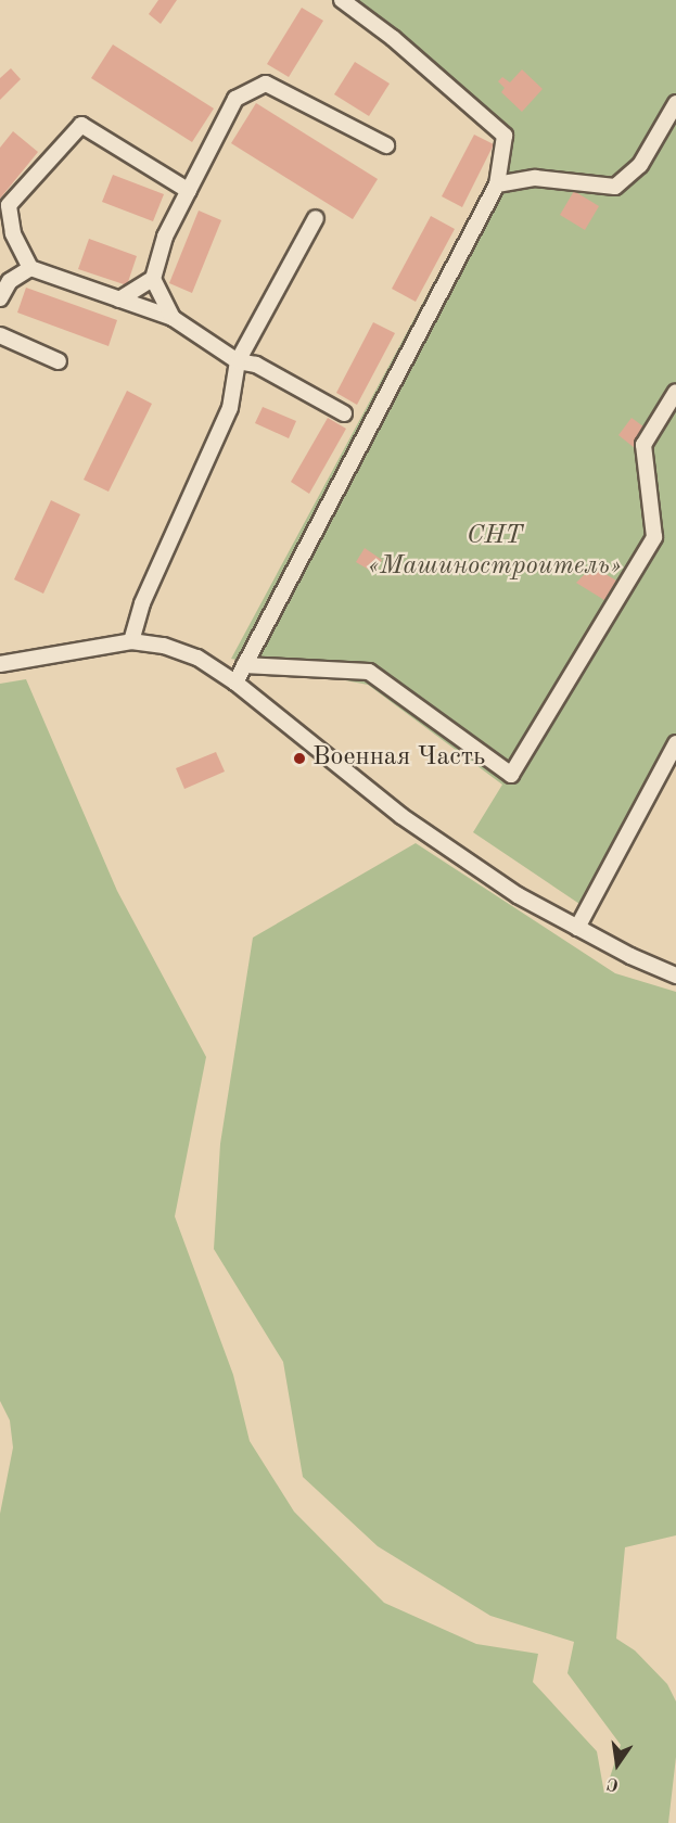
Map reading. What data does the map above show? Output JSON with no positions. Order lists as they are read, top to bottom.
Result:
{
  "parks": ["СНТ «Машиностроитель»"],
  "places": ["Военная Часть"],
  "north": "bottom"
}
